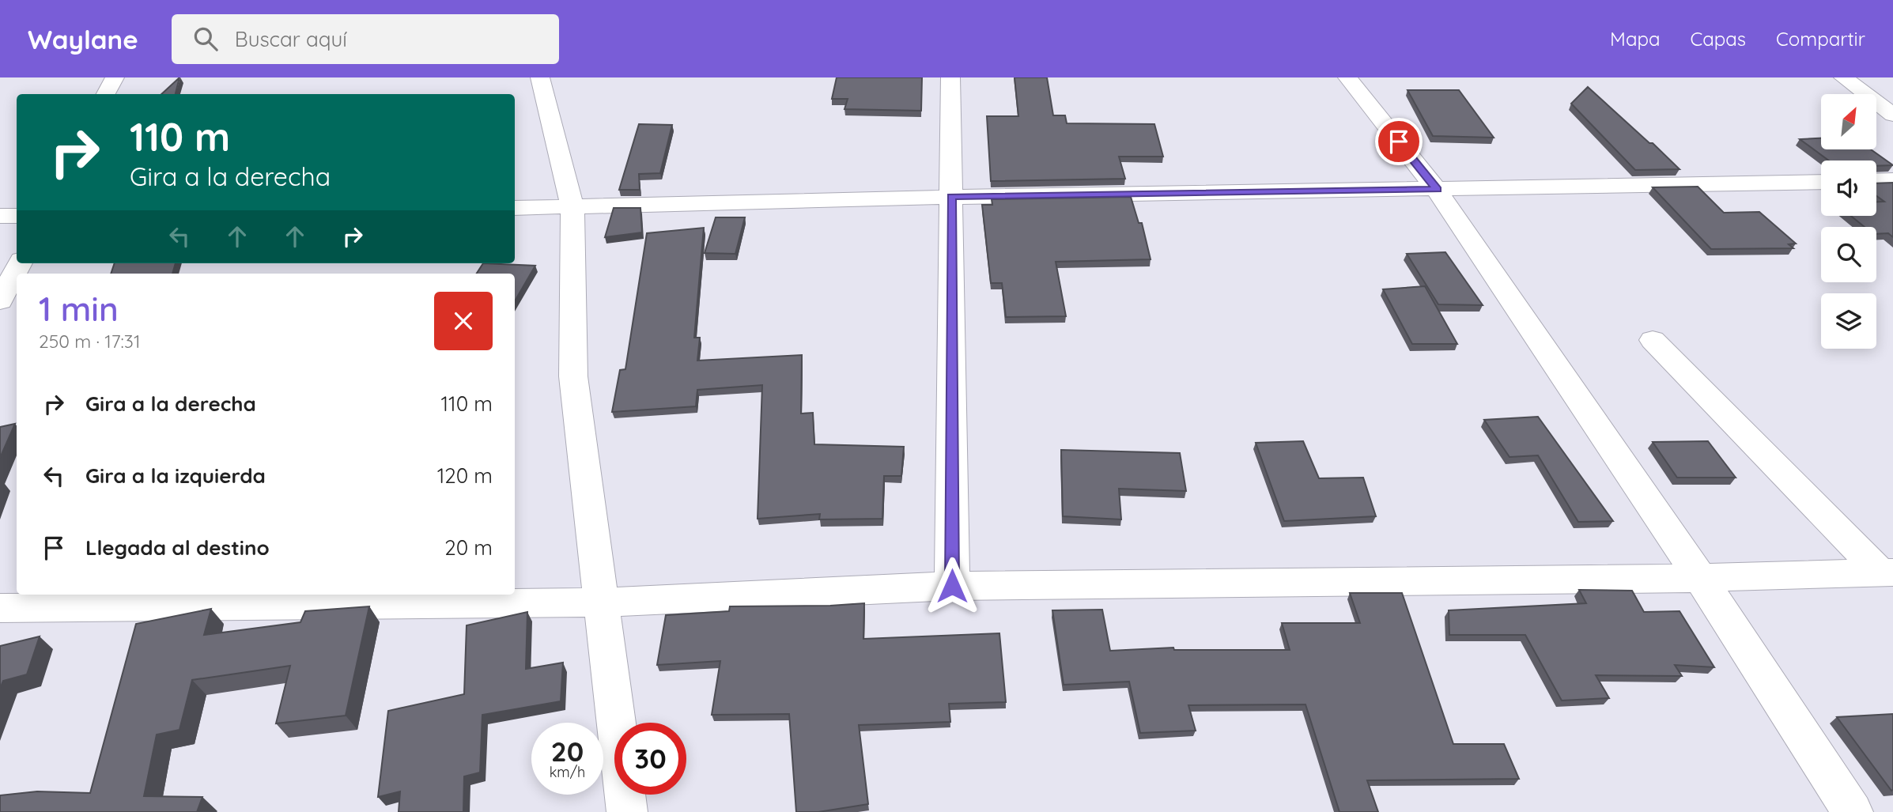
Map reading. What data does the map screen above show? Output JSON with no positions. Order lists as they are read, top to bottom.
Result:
{
  "north": "top right",
  "page": {
    "header": "Waylane",
    "search": "Buscar aquí",
    "nav": ["Mapa", "Capas", "Compartir"],
    "turn": ["110 m", "Gira a la derecha"],
    "heading": ["1 min", "250 m · 17:31"],
    "list": [
      {
        "name": "Gira a la derecha",
        "value": "110 m"
      },
      {
        "name": "Gira a la izquierda",
        "value": "120 m"
      },
      {
        "name": "Llegada al destino",
        "value": "20 m"
      }
    ],
    "speed": "20 km/h",
    "limit": "30"
  }
}
